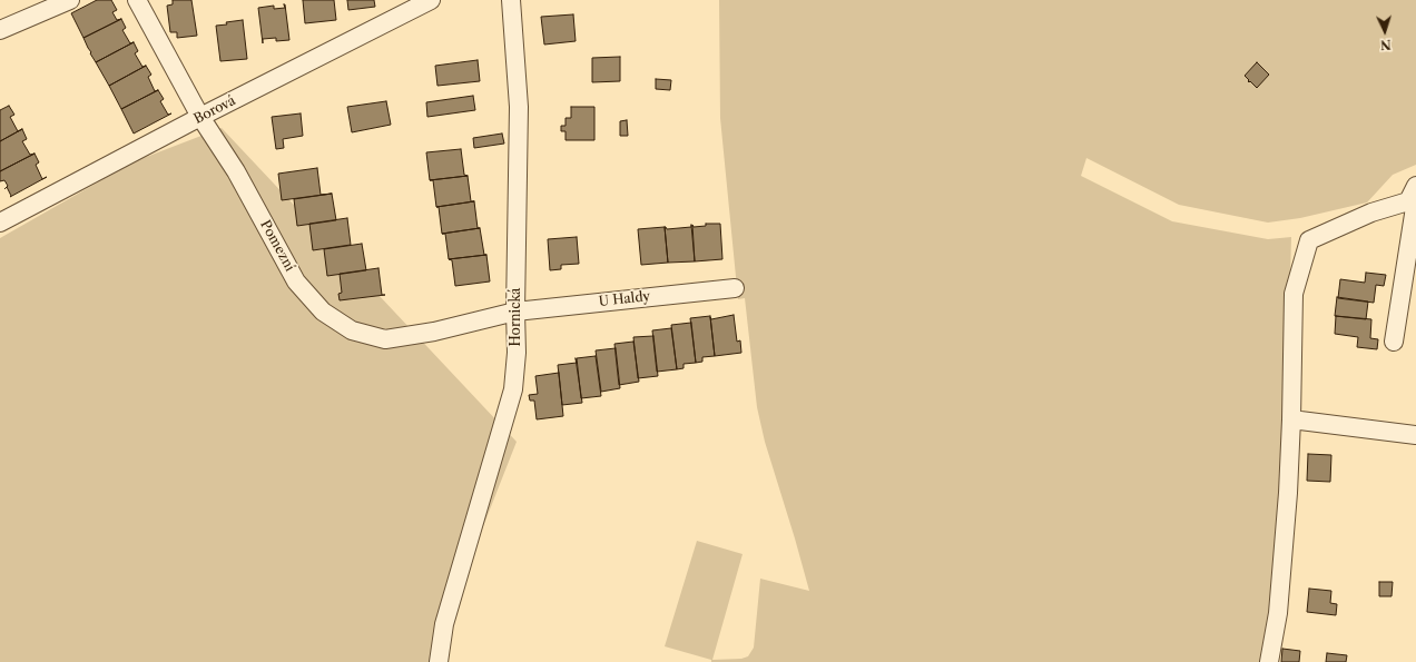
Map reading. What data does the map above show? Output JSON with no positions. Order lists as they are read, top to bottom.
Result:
{
  "streets": {
    "street": [
      "Borová",
      "Pomezní",
      "U Haldy",
      "Hornická"
    ]
  },
  "crossings": [
    ["Borová", "Pomezní"],
    ["Pomezní", "U Haldy"],
    ["Pomezní", "Hornická"],
    ["U Haldy", "Hornická"]
  ],
  "north": "bottom"
}
